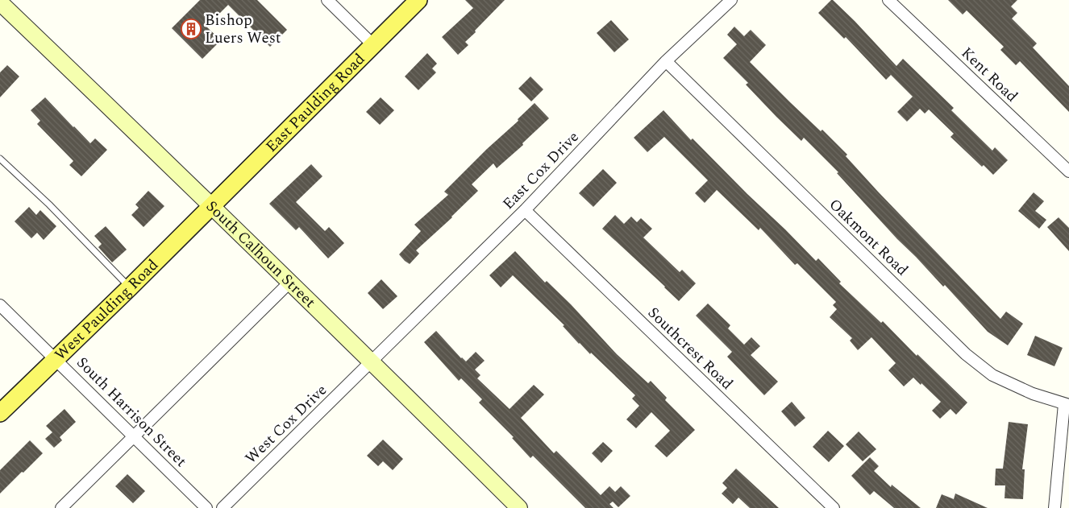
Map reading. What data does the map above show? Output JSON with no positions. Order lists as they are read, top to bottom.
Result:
{
  "streets": {
    "main road": ["East Paulding Road", "West Paulding Road"],
    "street": [
      "Kent Road",
      "East Cox Drive",
      "Oakmont Road",
      "South Calhoun Street",
      "Southcrest Road",
      "South Harrison Street",
      "West Cox Drive"
    ]
  },
  "crossings": [
    ["East Paulding Road", "South Calhoun Street"],
    ["East Paulding Road", "West Paulding Road"],
    ["East Cox Drive", "Oakmont Road"],
    ["East Cox Drive", "South Calhoun Street"],
    ["East Cox Drive", "Southcrest Road"],
    ["East Cox Drive", "West Cox Drive"],
    ["South Calhoun Street", "West Paulding Road"],
    ["South Calhoun Street", "West Cox Drive"],
    ["West Paulding Road", "South Harrison Street"]
  ],
  "places": {
    "building": ["Bishop Luers West"]
  }
}
